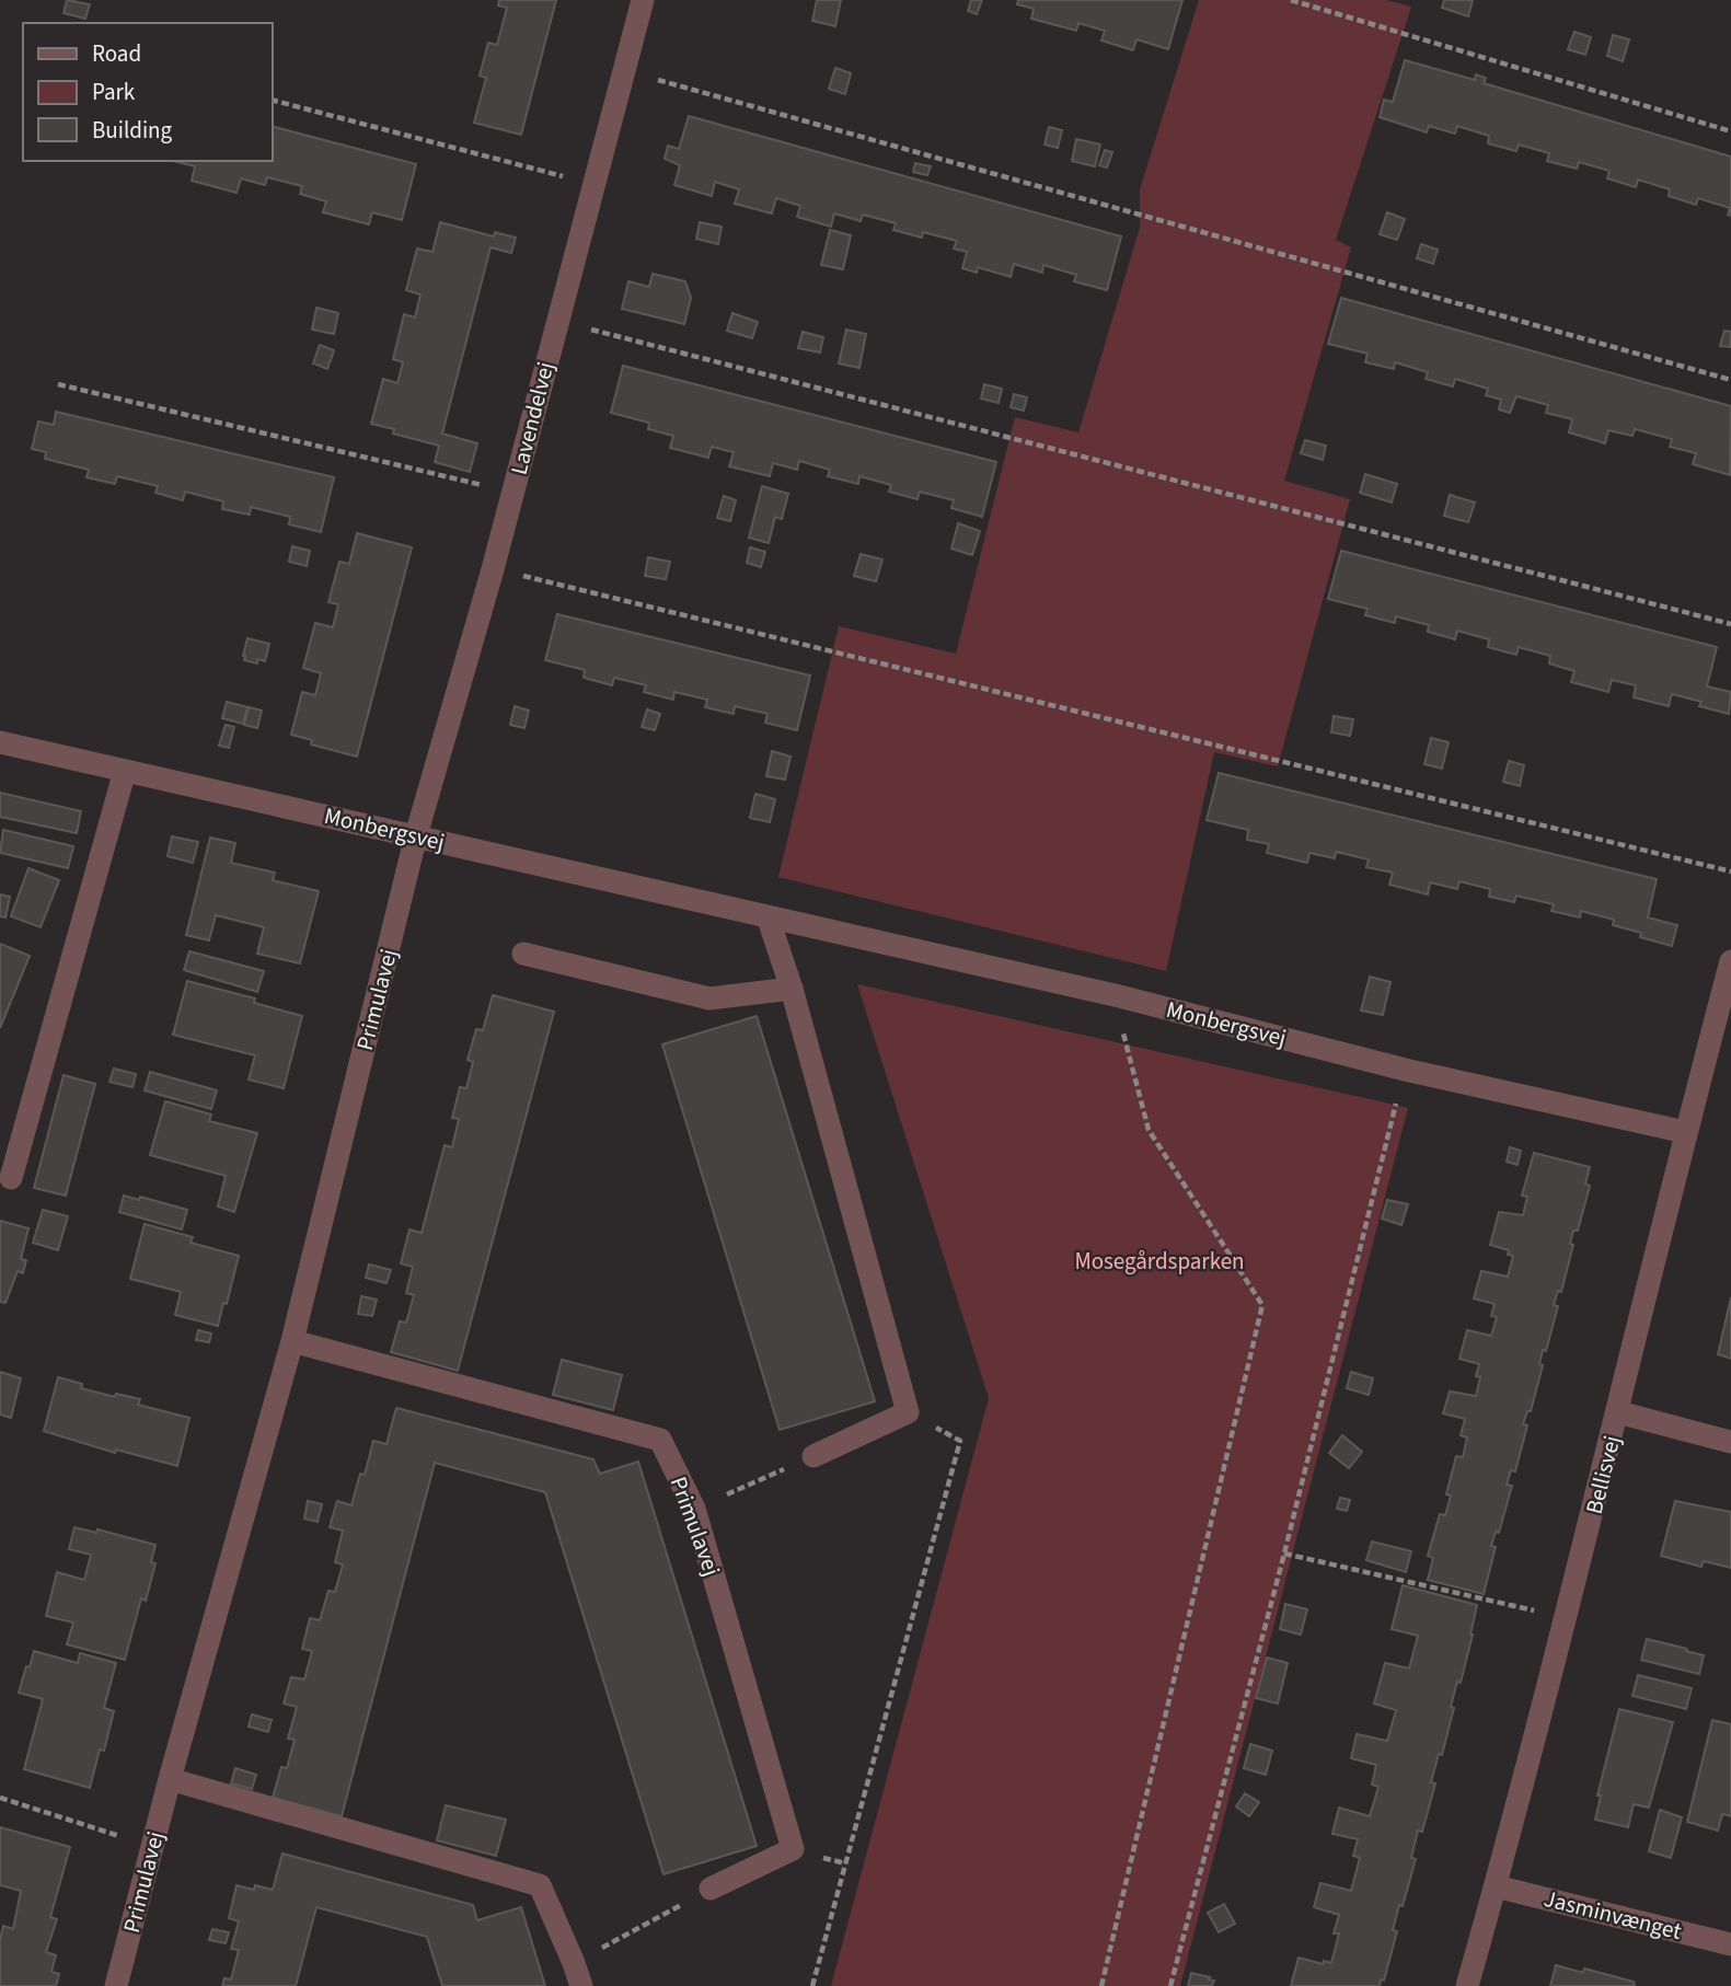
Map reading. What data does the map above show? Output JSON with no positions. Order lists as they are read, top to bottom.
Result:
{
  "streets": {
    "street": [
      "Lavendelvej",
      "Monbergsvej",
      "Primulavej",
      "Bellisvej",
      "Jasminvænget"
    ]
  },
  "crossings": [
    ["Lavendelvej", "Monbergsvej"],
    ["Lavendelvej", "Primulavej"],
    ["Monbergsvej", "Primulavej"],
    ["Monbergsvej", "Bellisvej"],
    ["Bellisvej", "Jasminvænget"]
  ],
  "parks": ["Mosegårdsparken"],
  "legend": ["Road", "Park", "Building"]
}
